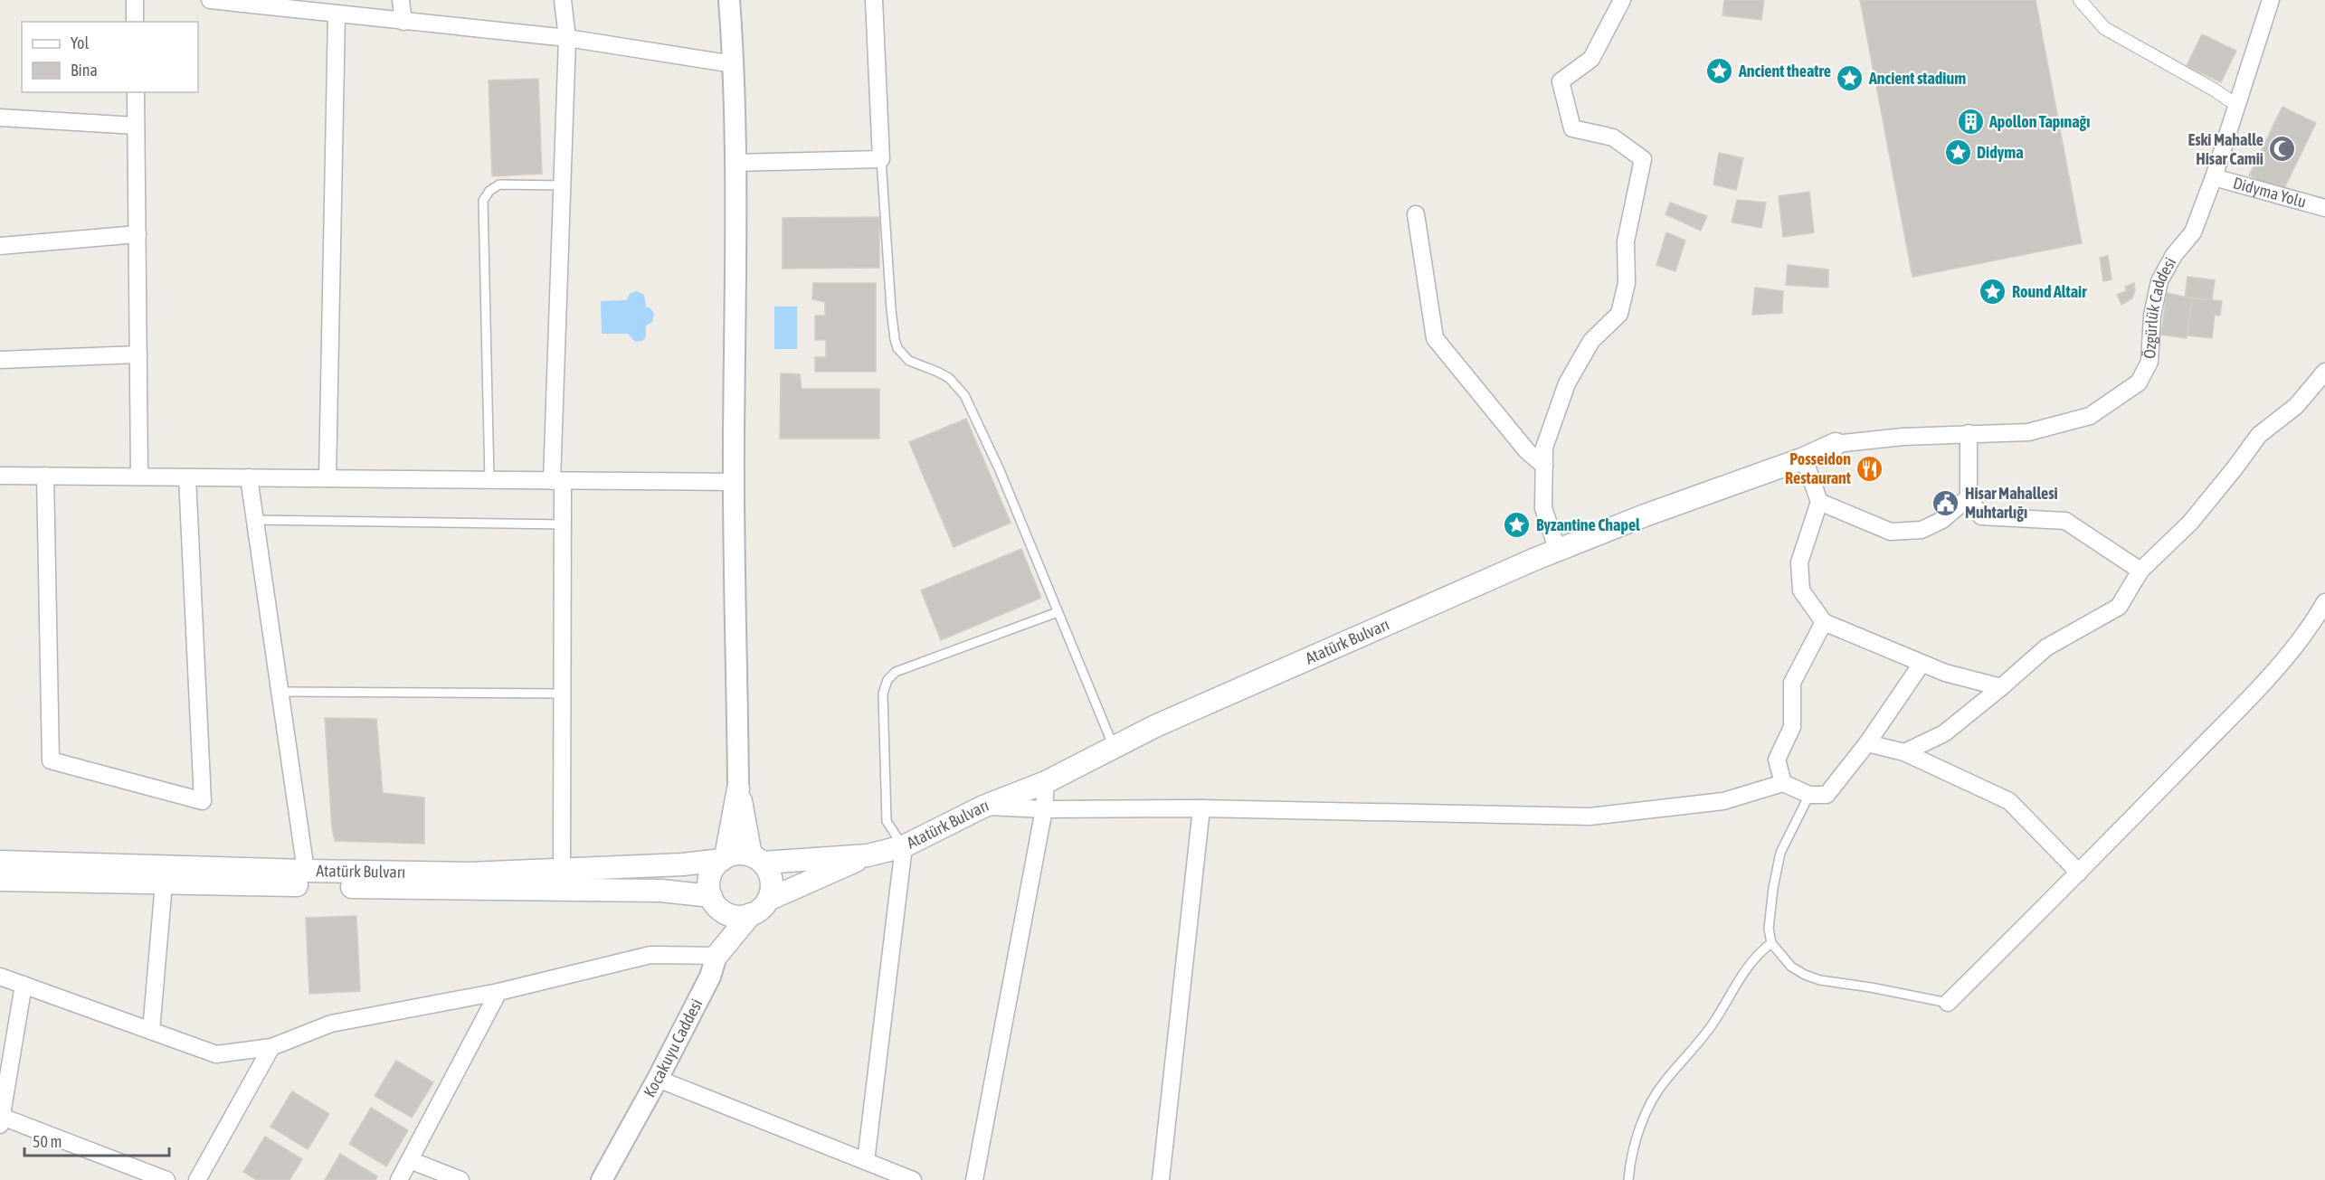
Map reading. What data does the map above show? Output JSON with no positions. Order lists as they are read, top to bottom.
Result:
{
  "streets": {
    "main road": ["Atatürk Bulvarı", "Kocakuyu Caddesi"],
    "street": ["Didyma Yolu", "Özgürlük Caddesi"]
  },
  "crossings": [
    ["Didyma Yolu", "Özgürlük Caddesi"],
    ["Özgürlük Caddesi", "Atatürk Bulvarı"],
    ["Atatürk Bulvarı", "Kocakuyu Caddesi"]
  ],
  "places": {
    "place": [
      "Ancient theatre",
      "Ancient stadium",
      "Didyma",
      "Round Altair",
      "Byzantine Chapel"
    ],
    "building": ["Apollon Tapınağı"],
    "mosque": ["Eski Mahalle Hisar Camii"],
    "restaurant": ["Posseidon Restaurant"],
    "public building": ["Hisar Mahallesi Muhtarlığı"]
  },
  "legend": ["Yol", "Bina"],
  "scale_bar": "50 m"
}
